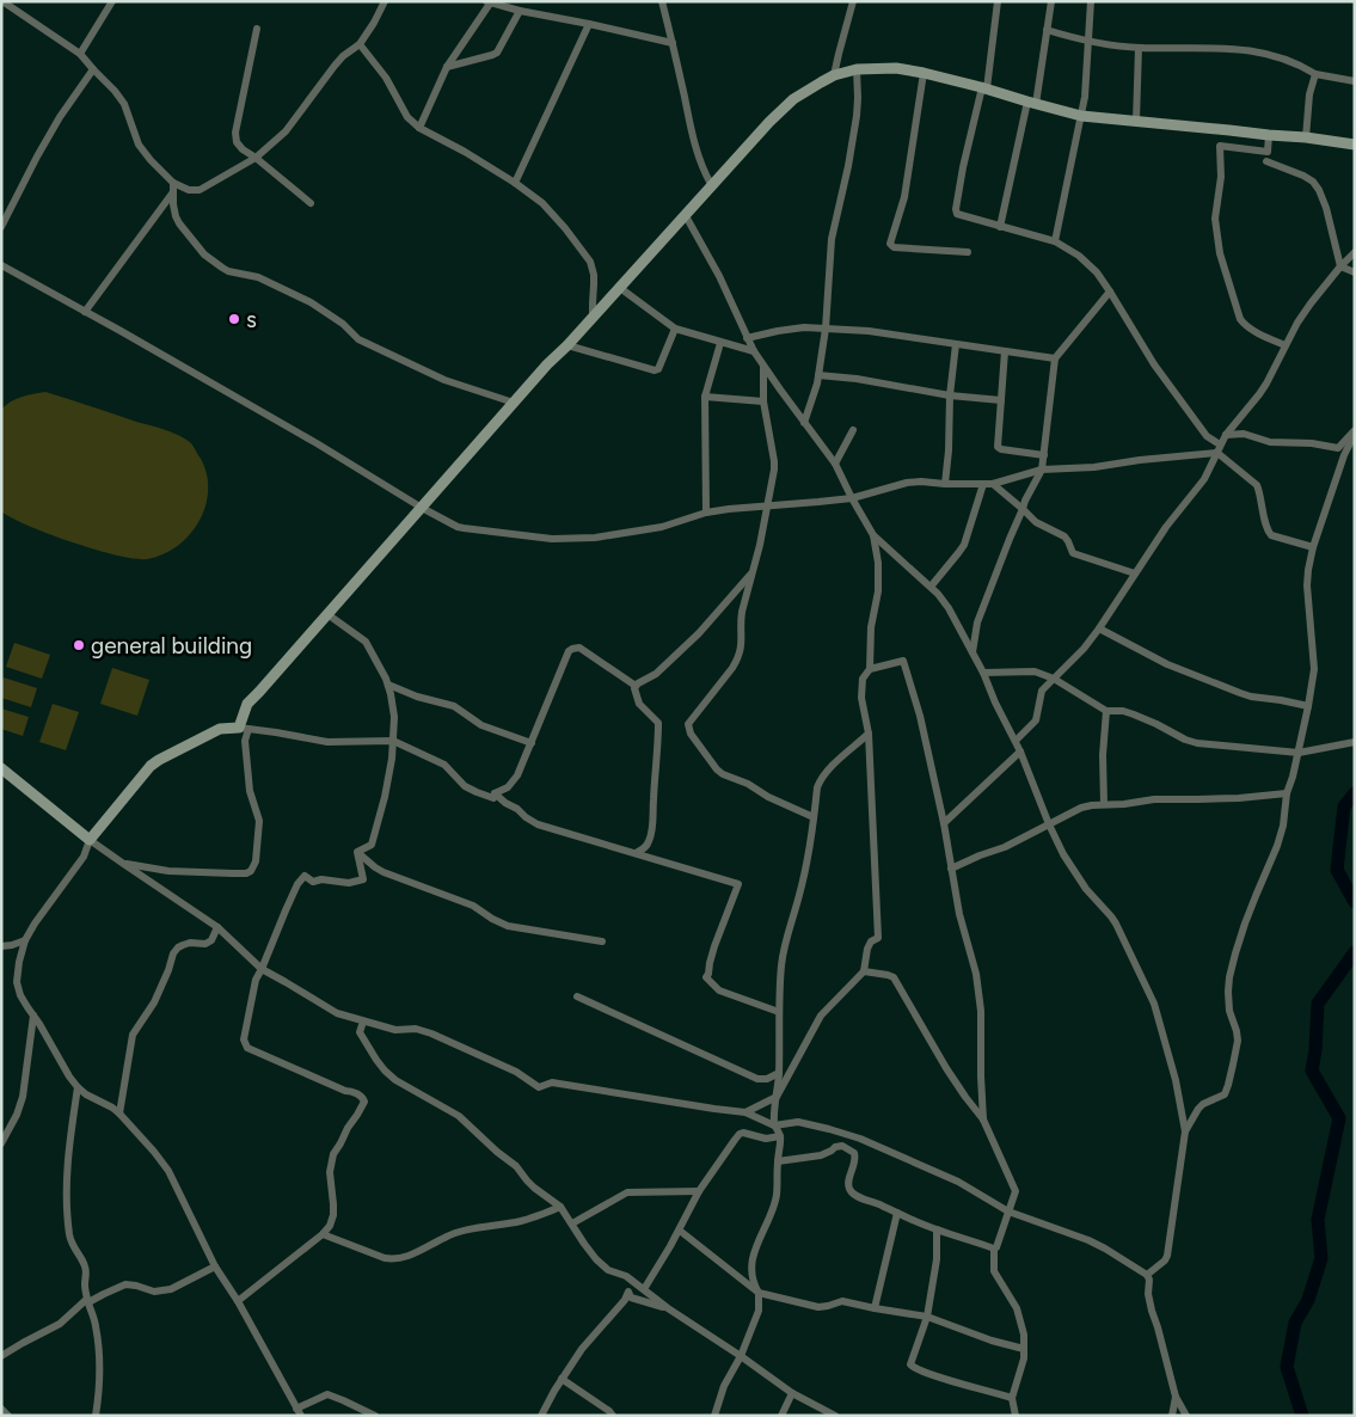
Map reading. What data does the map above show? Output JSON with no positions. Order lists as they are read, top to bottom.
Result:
{
  "places": ["s", "general building"]
}
